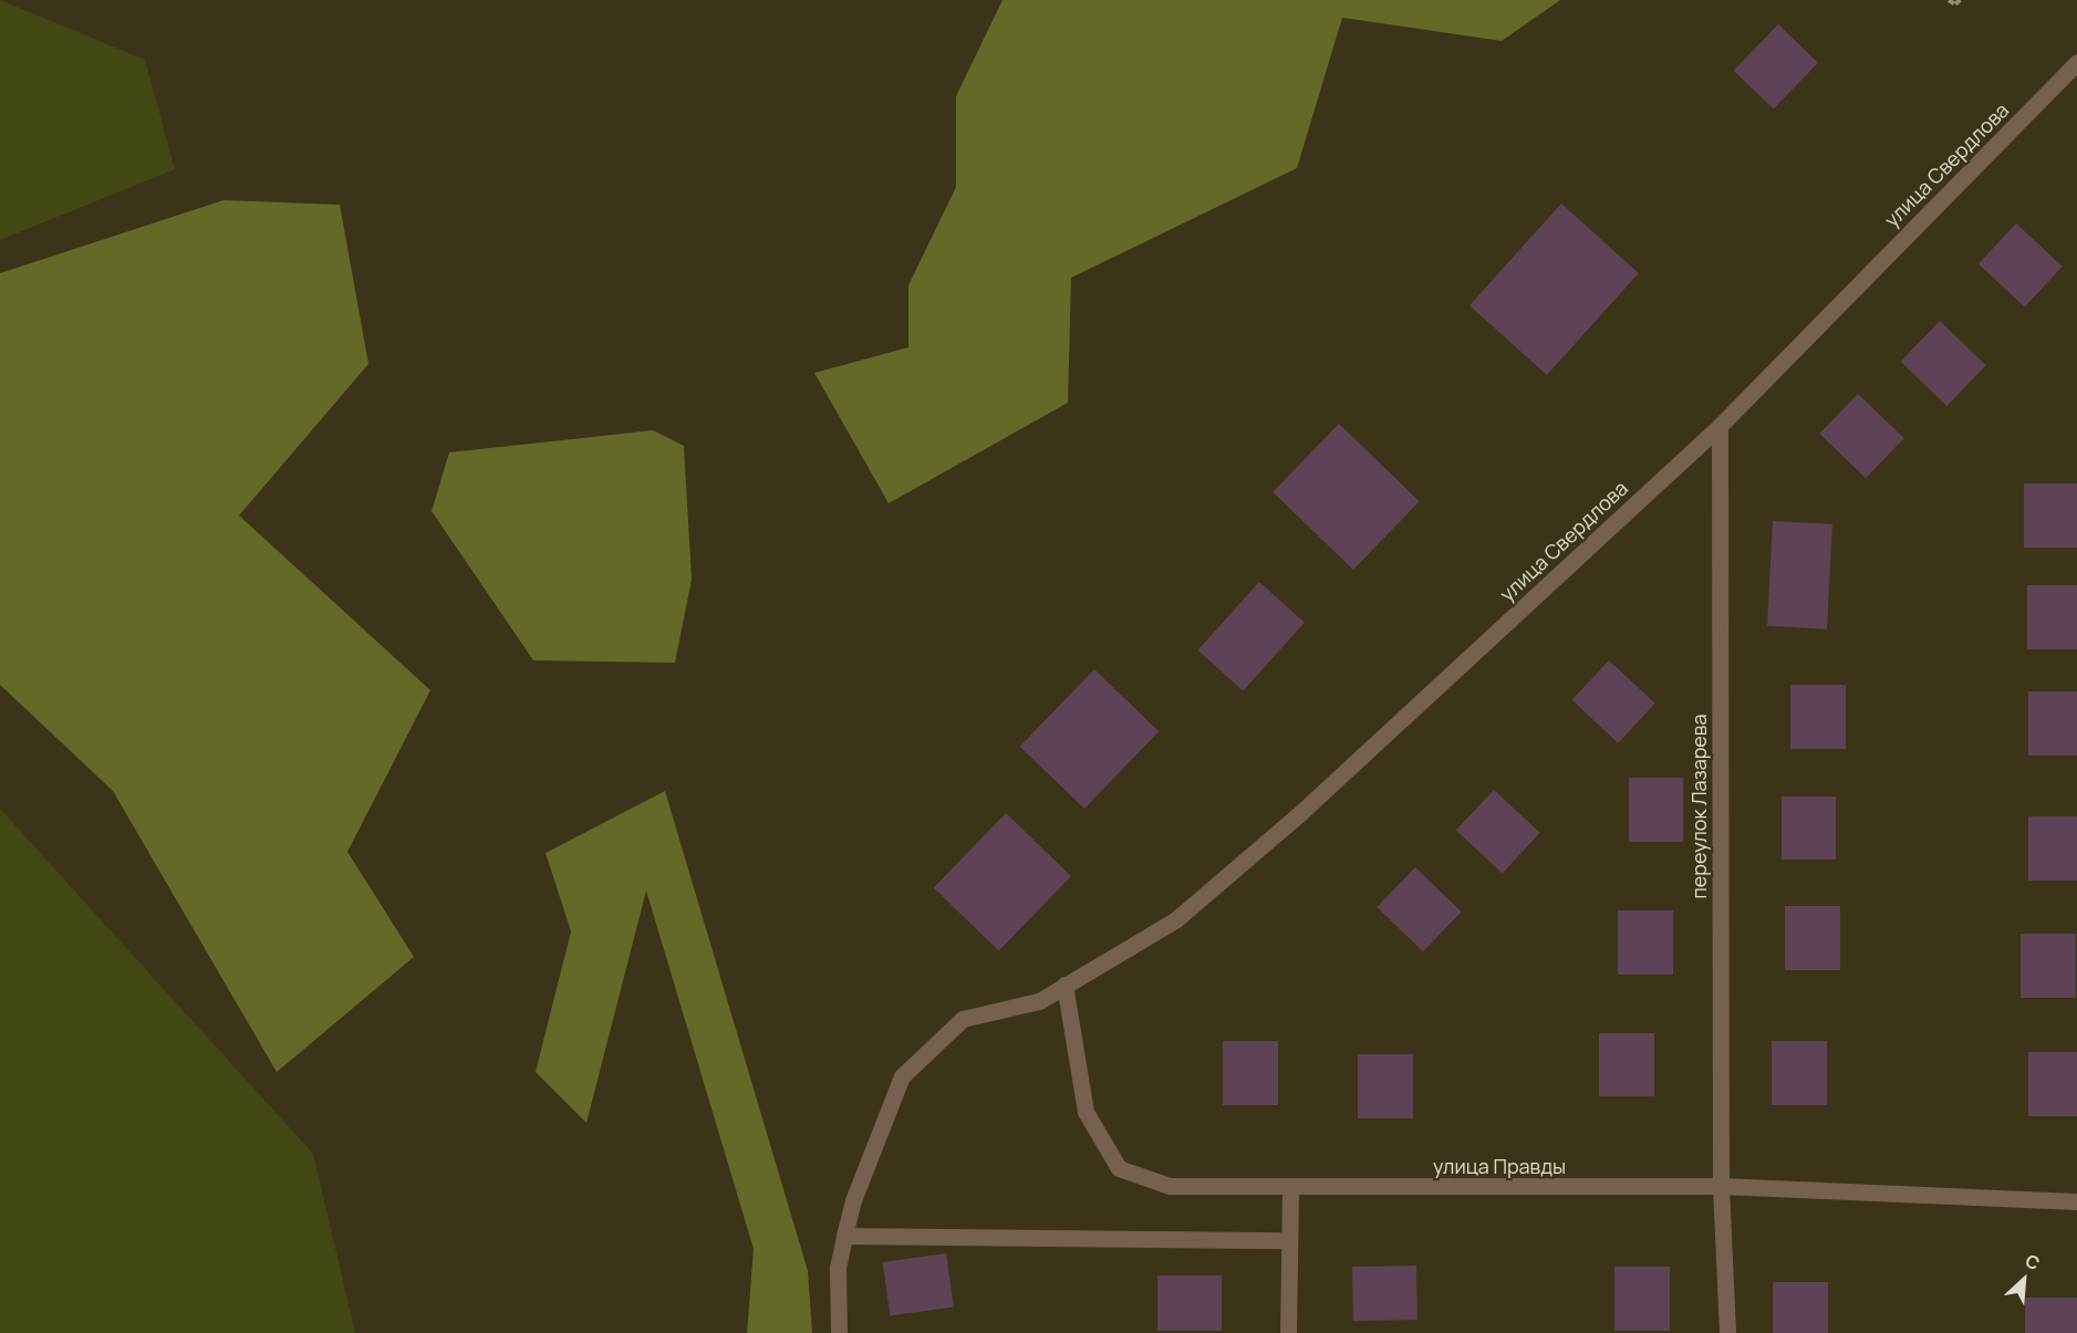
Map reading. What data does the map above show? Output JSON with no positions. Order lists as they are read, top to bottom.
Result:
{
  "streets": {
    "street": ["улица Свердлова", "переулок Лазарева", "улица Правды"]
  },
  "crossings": [
    ["улица Свердлова", "переулок Лазарева"],
    ["улица Свердлова", "улица Правды"],
    ["переулок Лазарева", "улица Правды"]
  ],
  "north": "top right"
}
